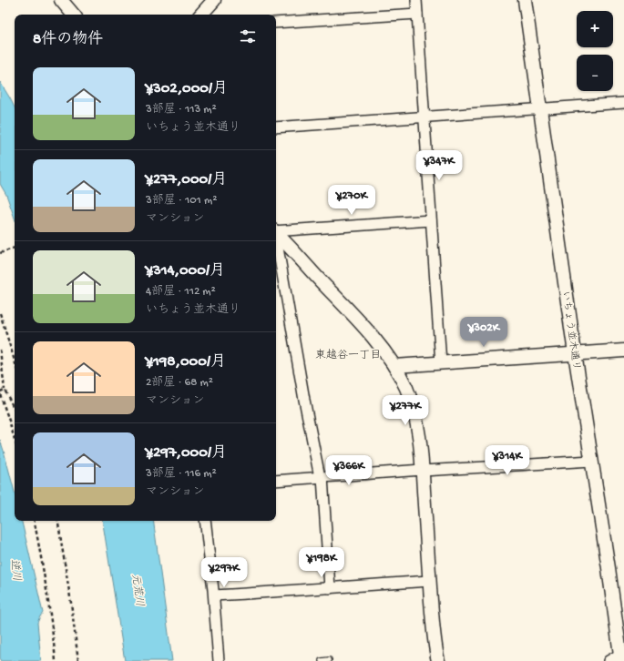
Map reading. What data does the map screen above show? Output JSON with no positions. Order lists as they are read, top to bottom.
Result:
{
  "streets": {
    "street": ["いちょう並木通り"]
  },
  "districts": ["東越谷一丁目"],
  "water": ["逆川", "元荒川"],
  "page": {
    "map_buttons": ["+", "−"],
    "heading": "8件の物件",
    "list": [
      {
        "name": "¥302,000/月",
        "note": "3部屋 · 113 m² · いちょう並木通り"
      },
      {
        "name": "¥277,000/月",
        "note": "3部屋 · 101 m² · マンション"
      },
      {
        "name": "¥314,000/月",
        "note": "4部屋 · 112 m² · いちょう並木通り"
      },
      {
        "name": "¥198,000/月",
        "note": "2部屋 · 68 m² · マンション"
      },
      {
        "name": "¥297,000/月",
        "note": "3部屋 · 116 m² · マンション"
      }
    ],
    "price": [
      "¥347K",
      "¥270K",
      "¥302K",
      "¥277K",
      "¥314K",
      "¥366K",
      "¥198K",
      "¥297K"
    ]
  }
}
